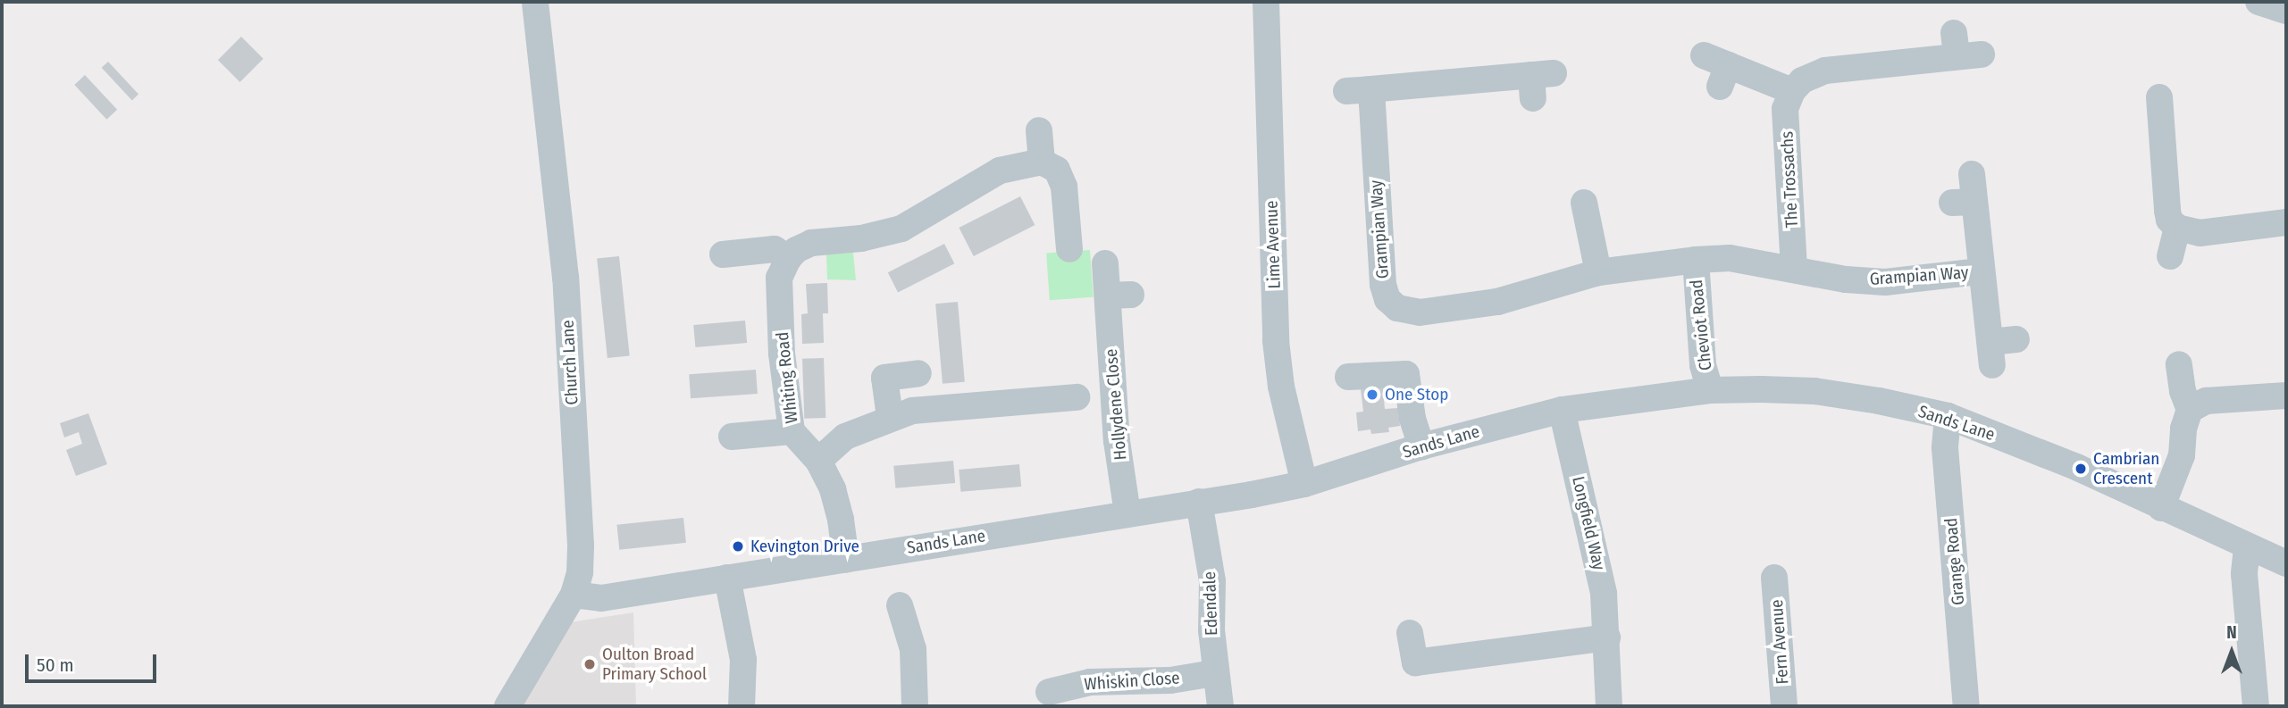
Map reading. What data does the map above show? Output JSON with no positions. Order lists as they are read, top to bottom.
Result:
{
  "streets": {
    "street": [
      "The Trossachs",
      "Grampian Way",
      "Lime Avenue",
      "Cheviot Road",
      "Church Lane",
      "Whiting Road",
      "Hollydene Close",
      "Sands Lane",
      "Longfield Way",
      "Grange Road",
      "Edendale",
      "Fern Avenue",
      "Whiskin Close"
    ]
  },
  "crossings": [
    ["The Trossachs", "Grampian Way"],
    ["Grampian Way", "Cheviot Road"],
    ["Lime Avenue", "Sands Lane"],
    ["Cheviot Road", "Sands Lane"],
    ["Church Lane", "Sands Lane"],
    ["Whiting Road", "Sands Lane"],
    ["Hollydene Close", "Sands Lane"],
    ["Sands Lane", "Longfield Way"],
    ["Sands Lane", "Grange Road"],
    ["Sands Lane", "Edendale"],
    ["Edendale", "Whiskin Close"]
  ],
  "places": [
    "One Stop",
    "Cambrian Crescent",
    "Kevington Drive",
    "Oulton Broad Primary School"
  ],
  "scale_bar": "50 m",
  "north": "top"
}
